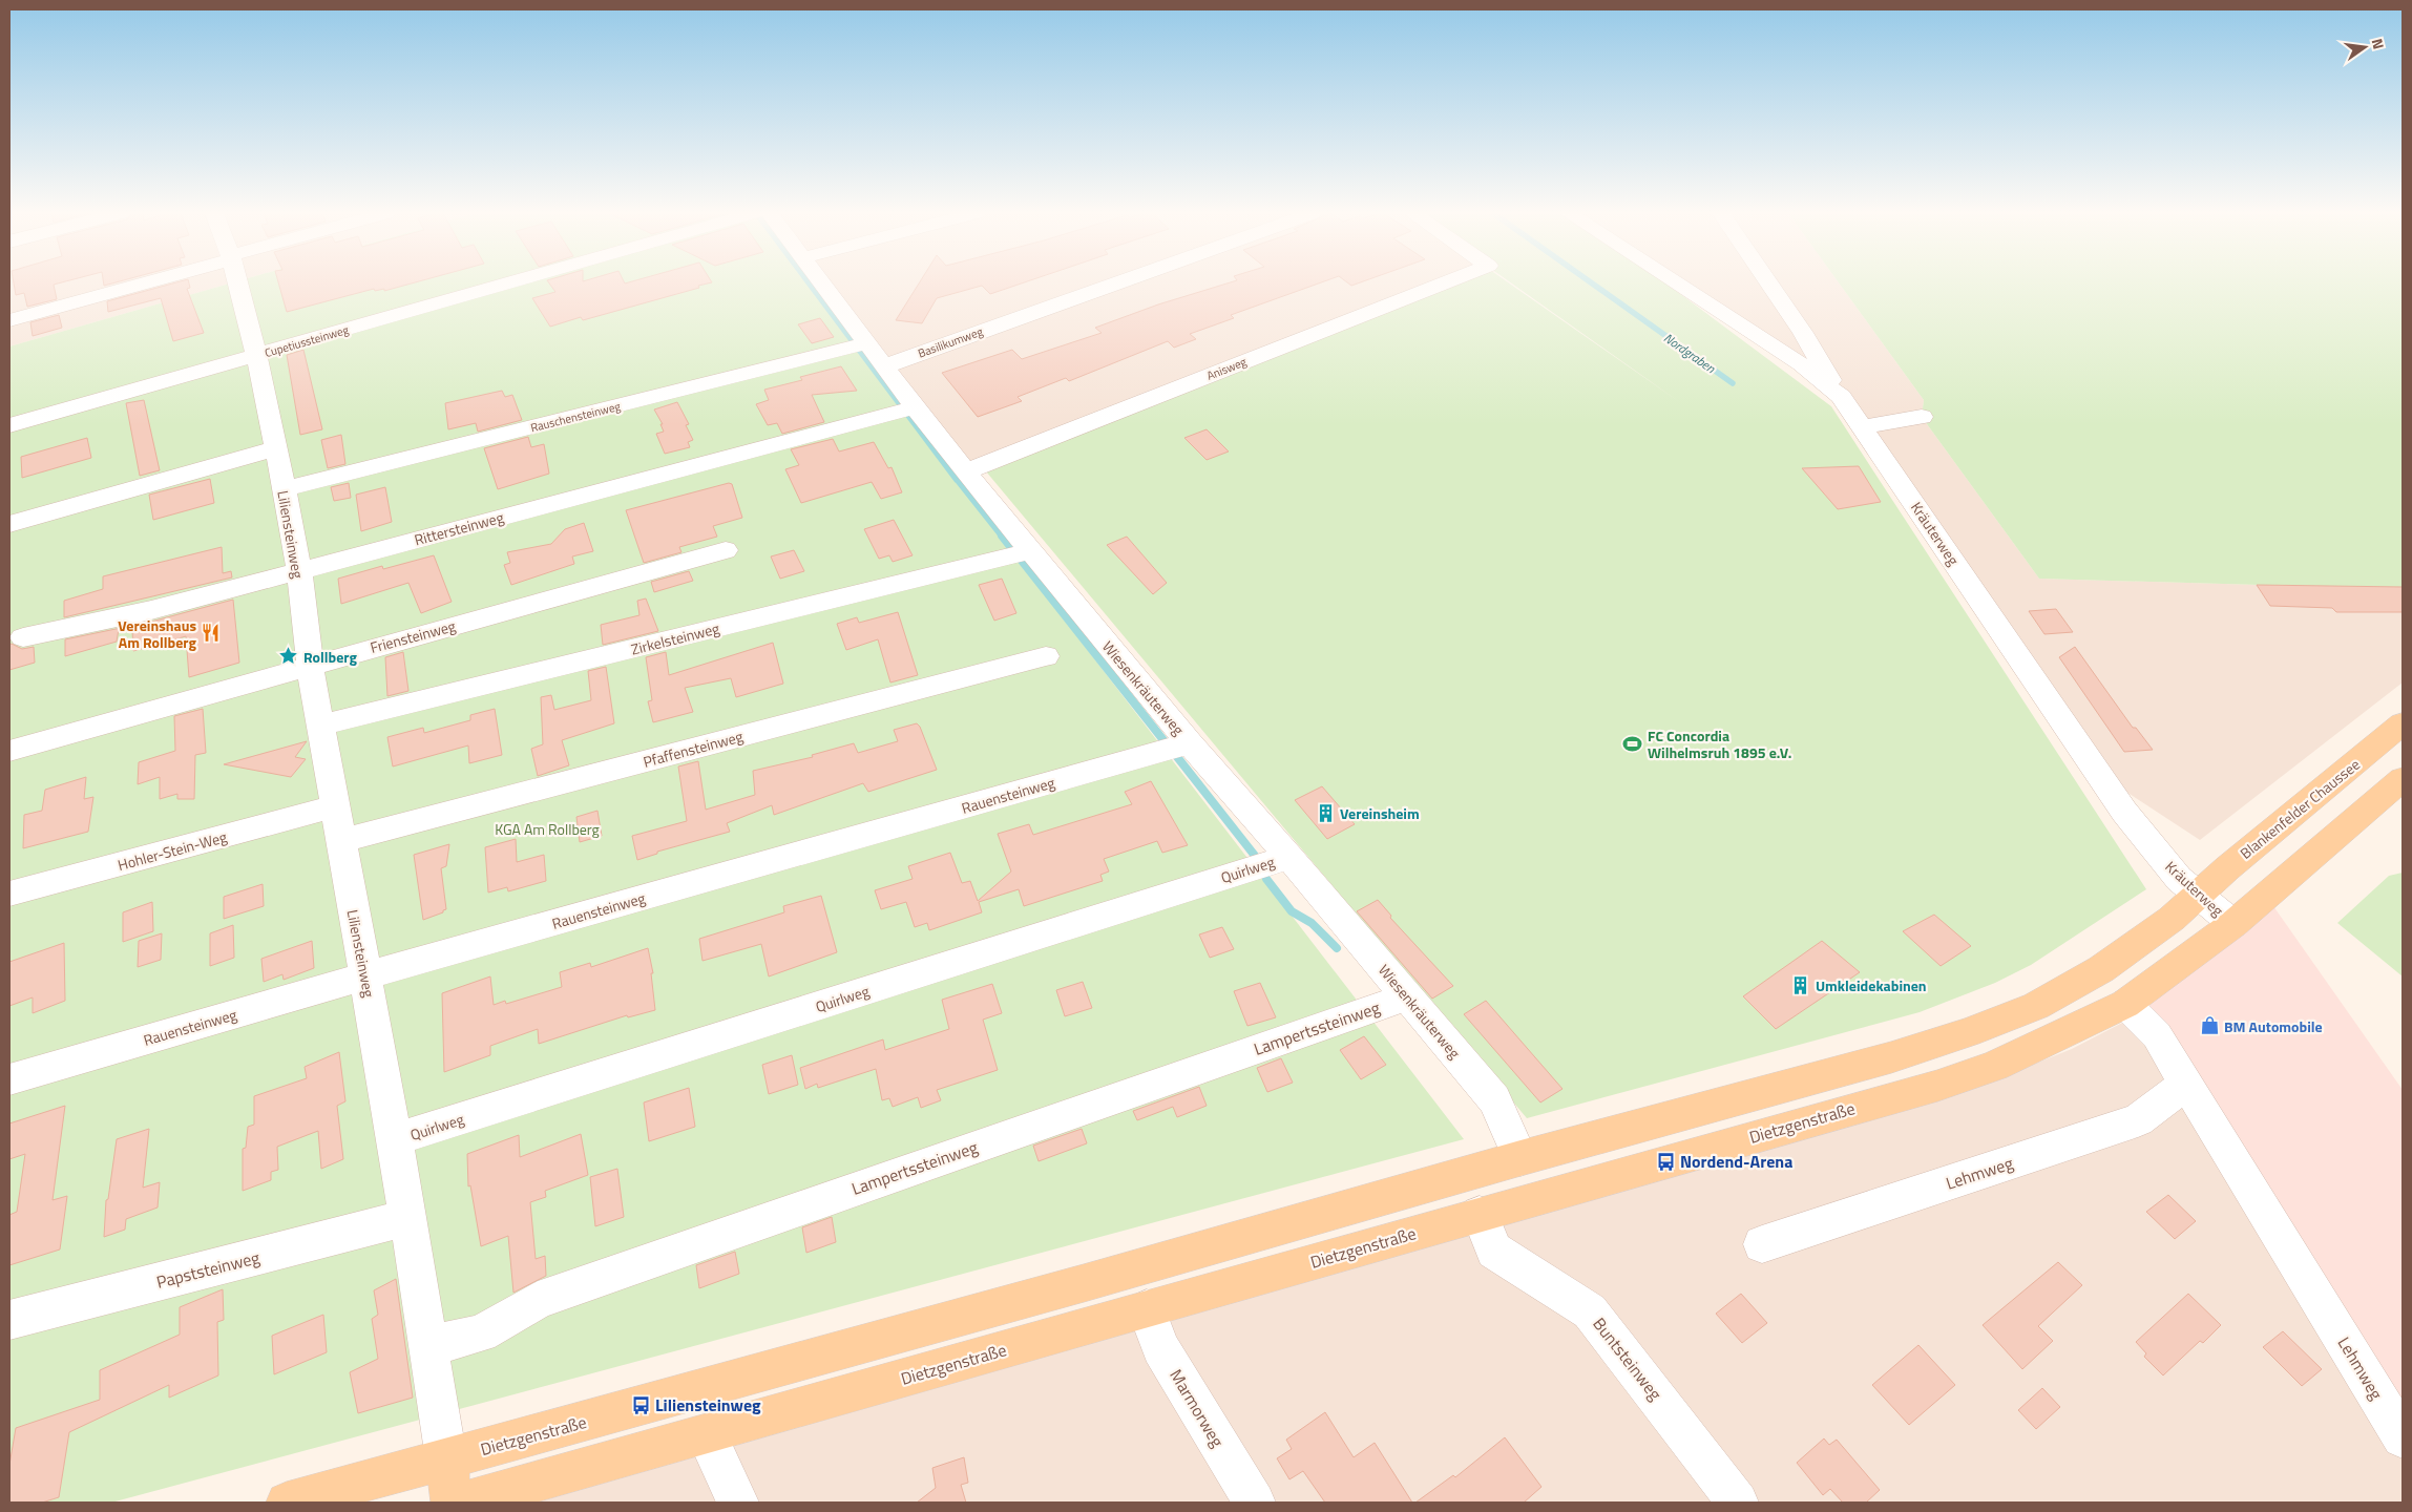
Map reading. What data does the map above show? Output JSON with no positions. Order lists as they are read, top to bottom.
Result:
{
  "streets": {
    "main road": ["Blankenfelder Chaussee", "Dietzgenstraße"],
    "lane": [
      "Cupetiussteinweg",
      "Basilikumweg",
      "Anisweg",
      "Rauschensteinweg",
      "Rittersteinweg",
      "Kräuterweg",
      "Liliensteinweg",
      "Friensteinweg",
      "Zirkelsteinweg",
      "Wiesenkräuterweg",
      "Pfaffensteinweg",
      "Rauensteinweg",
      "Hohler-Stein-Weg",
      "Quirlweg",
      "Lampertssteinweg",
      "Lehmweg",
      "Papststeinweg",
      "Buntsteinweg",
      "Marmorweg"
    ]
  },
  "crossings": [
    ["Cupetiussteinweg", "Liliensteinweg"],
    ["Basilikumweg", "Wiesenkräuterweg"],
    ["Anisweg", "Wiesenkräuterweg"],
    ["Rauschensteinweg", "Liliensteinweg"],
    ["Rauschensteinweg", "Wiesenkräuterweg"],
    ["Rittersteinweg", "Liliensteinweg"],
    ["Rittersteinweg", "Wiesenkräuterweg"],
    ["Kräuterweg", "Blankenfelder Chaussee"],
    ["Kräuterweg", "Dietzgenstraße"],
    ["Liliensteinweg", "Friensteinweg"],
    ["Liliensteinweg", "Zirkelsteinweg"],
    ["Liliensteinweg", "Pfaffensteinweg"],
    ["Liliensteinweg", "Rauensteinweg"],
    ["Liliensteinweg", "Hohler-Stein-Weg"],
    ["Liliensteinweg", "Quirlweg"],
    ["Liliensteinweg", "Lampertssteinweg"],
    ["Liliensteinweg", "Dietzgenstraße"],
    ["Liliensteinweg", "Papststeinweg"],
    ["Zirkelsteinweg", "Wiesenkräuterweg"],
    ["Wiesenkräuterweg", "Rauensteinweg"],
    ["Wiesenkräuterweg", "Quirlweg"],
    ["Wiesenkräuterweg", "Lampertssteinweg"],
    ["Wiesenkräuterweg", "Dietzgenstraße"],
    ["Blankenfelder Chaussee", "Dietzgenstraße"],
    ["Dietzgenstraße", "Lehmweg"],
    ["Dietzgenstraße", "Buntsteinweg"],
    ["Dietzgenstraße", "Marmorweg"]
  ],
  "water": ["Nordgraben"],
  "parks": ["KGA Am Rollberg"],
  "places": {
    "restaurant": ["Vereinshaus Am Rollberg"],
    "place": ["Rollberg"],
    "sports": ["FC Concordia Wilhelmsruh 1895 e.V."],
    "building": ["Vereinsheim", "Umkleidekabinen"],
    "shop": ["BM Automobile"],
    "bus stop": ["Nordend-Arena", "Liliensteinweg"]
  },
  "north": "right"
}
